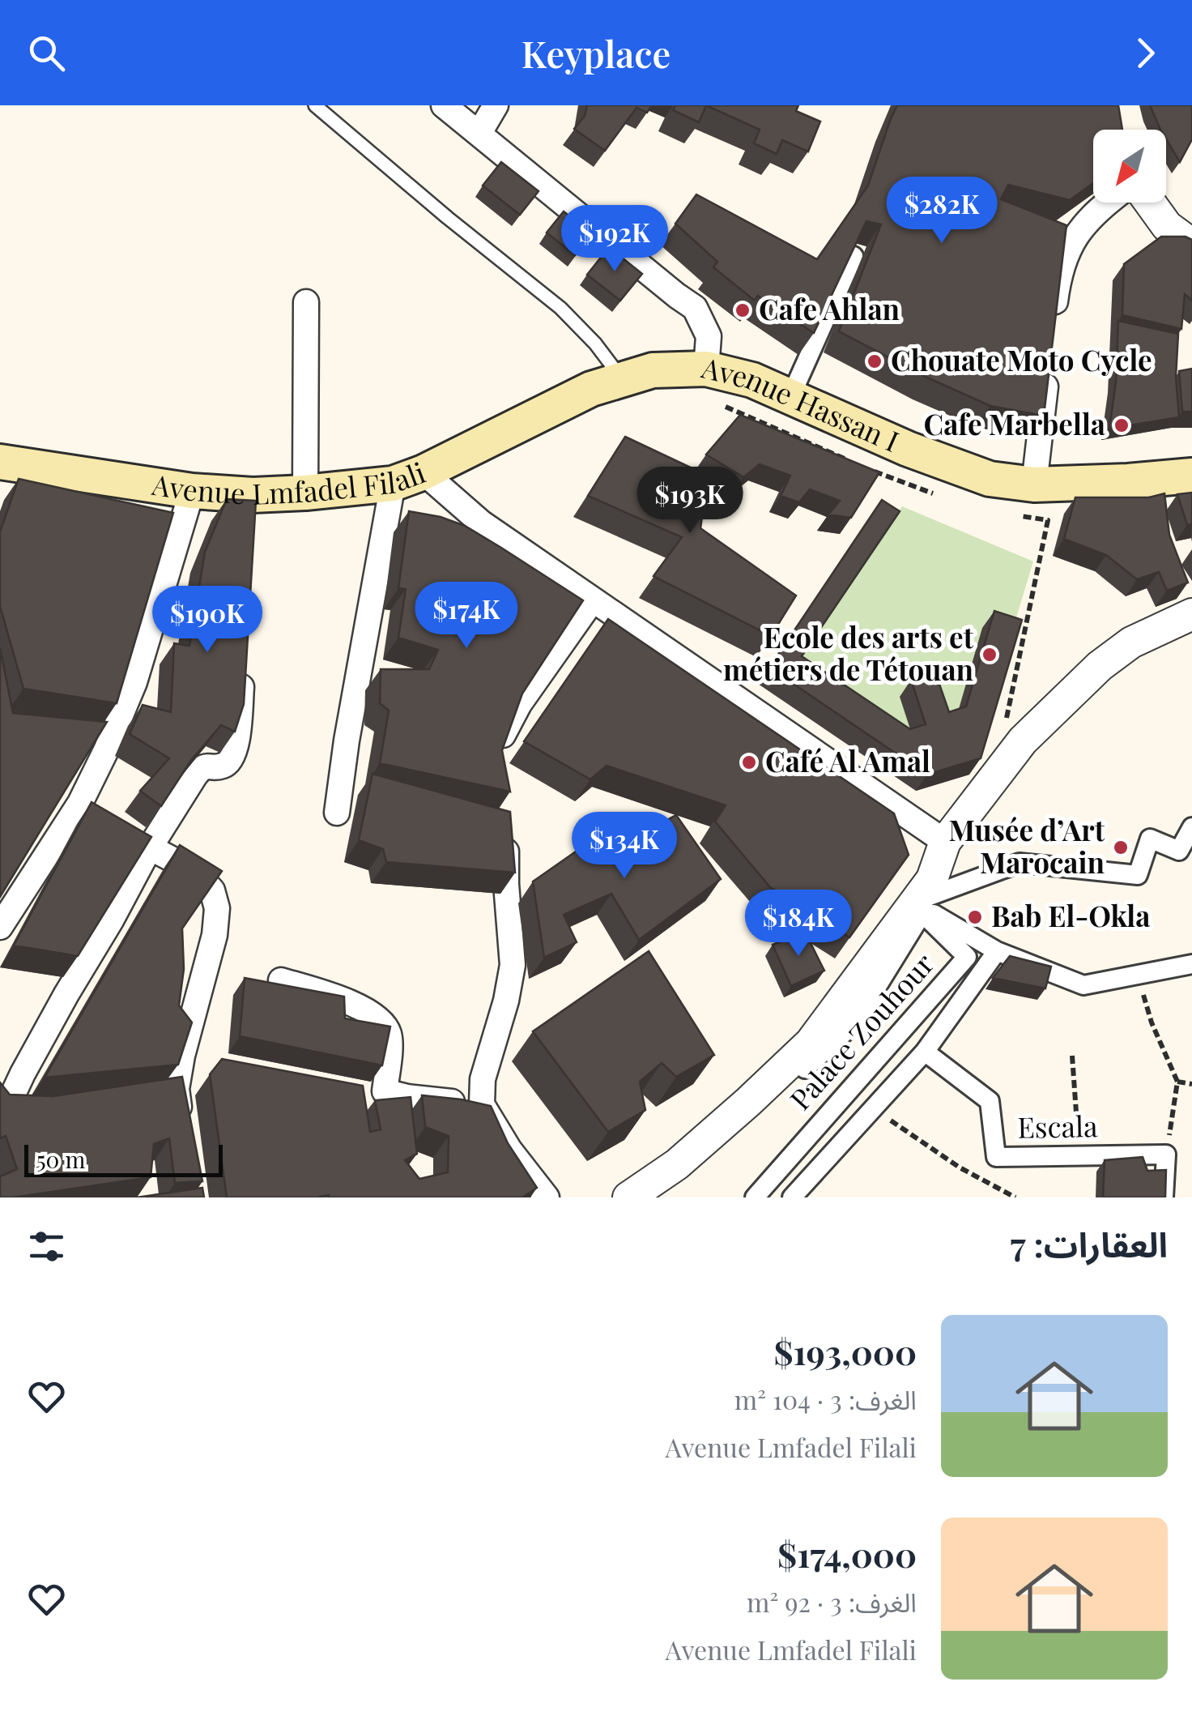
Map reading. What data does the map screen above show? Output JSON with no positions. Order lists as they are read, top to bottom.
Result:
{
  "streets": {
    "main road": ["Avenue Hassan I", "Avenue Lmfadel Filali"],
    "street": ["Palace Zouhour", "Escala"]
  },
  "crossings": [
    ["Avenue Hassan I", "Avenue Lmfadel Filali"]
  ],
  "places": [
    "Cafe Ahlan",
    "Chouate Moto Cycle",
    "Cafe Marbella",
    "Ecole des arts et métiers de Tétouan",
    "Café Al Amal",
    "Musée d’Art Marocain",
    "Bab El-Okla"
  ],
  "scale_bar": "50 m",
  "north": "bottom left",
  "page": {
    "header": "Keyplace",
    "price": [
      "$282K",
      "$192K",
      "$193K",
      "$174K",
      "$190K",
      "$134K",
      "$184K"
    ],
    "scale": "50 m",
    "heading": "العقارات: 7",
    "list": [
      {
        "name": "$193,000",
        "note": "الغرف: 3 · 104 m² · Avenue Lmfadel Filali"
      },
      {
        "name": "$174,000",
        "note": "الغرف: 3 · 92 m² · Avenue Lmfadel Filali"
      }
    ]
  }
}
